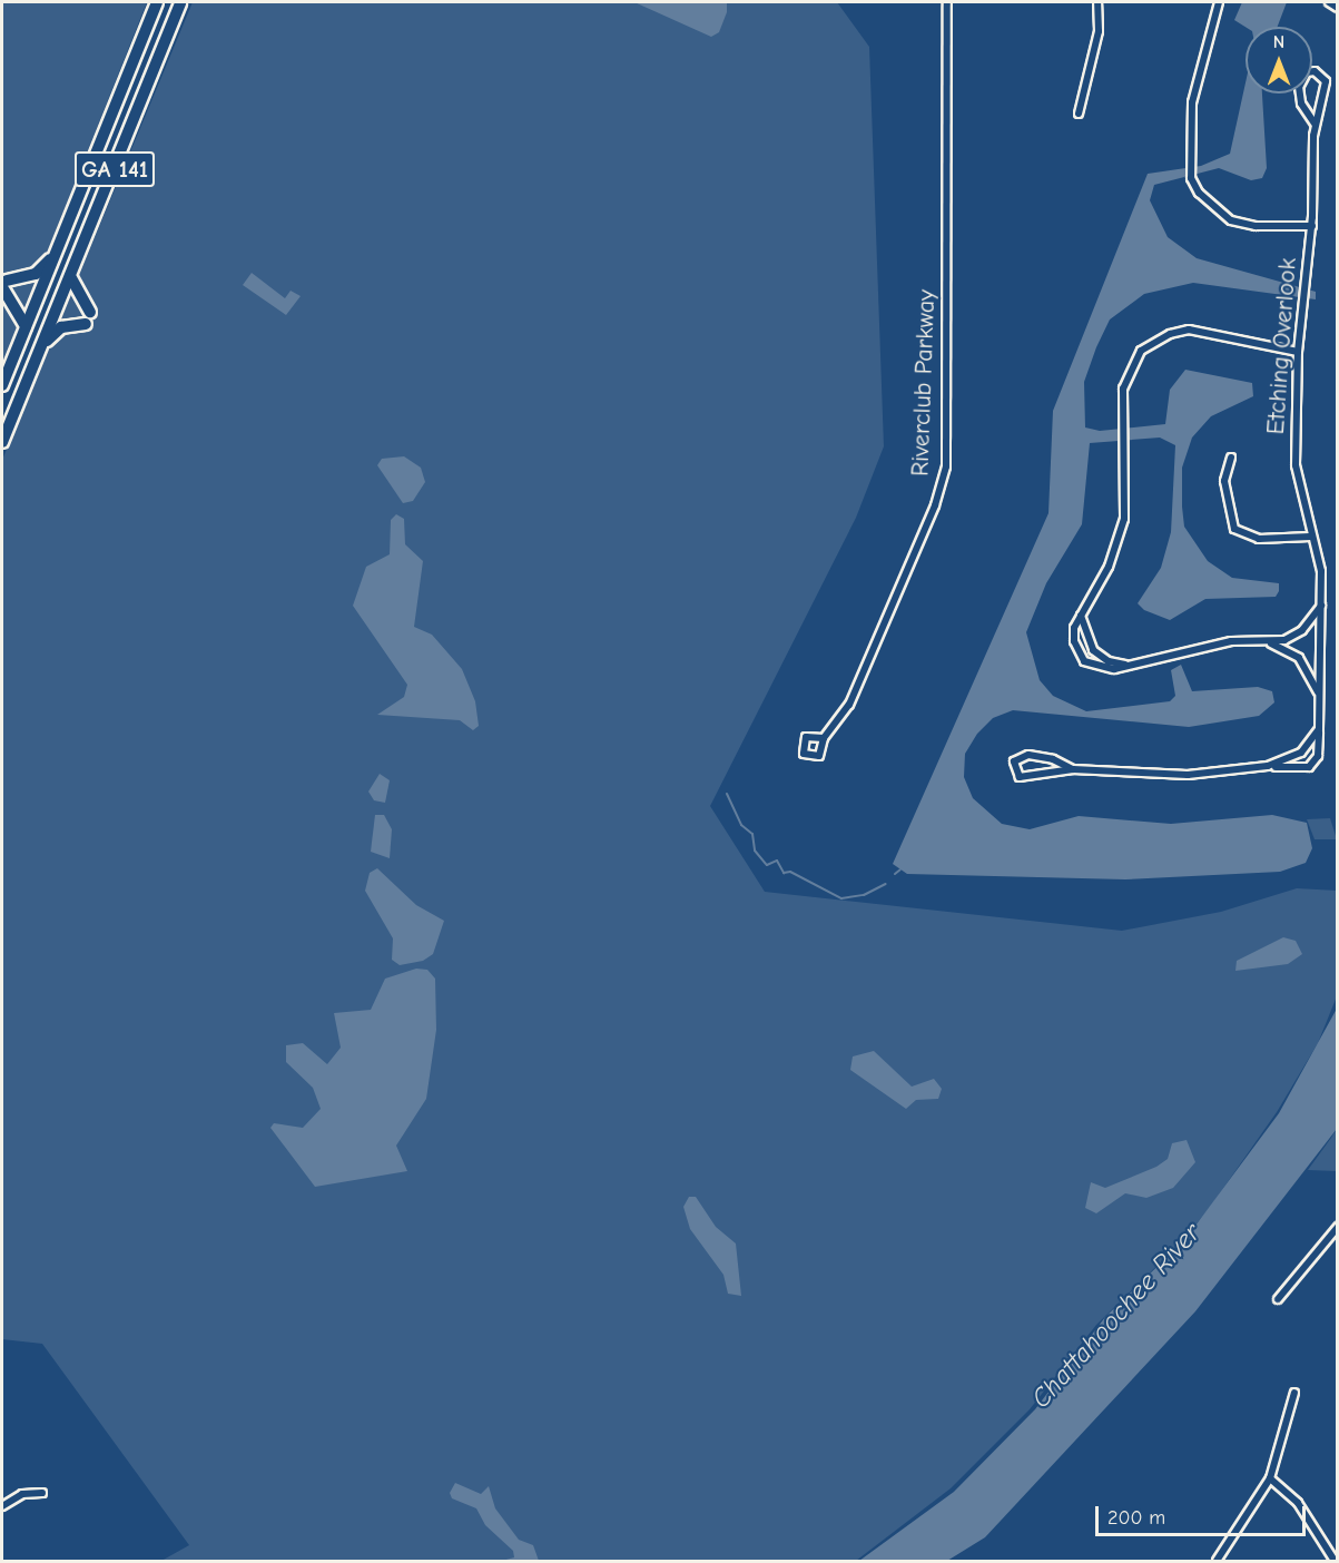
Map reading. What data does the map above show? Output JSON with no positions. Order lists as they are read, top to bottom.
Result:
{
  "streets": {
    "highway": ["GA 141"],
    "street": ["Etching Overlook", "Riverclub Parkway"]
  },
  "water": ["Chattahoochee River"],
  "scale_bar": "200 m",
  "north": "top"
}
